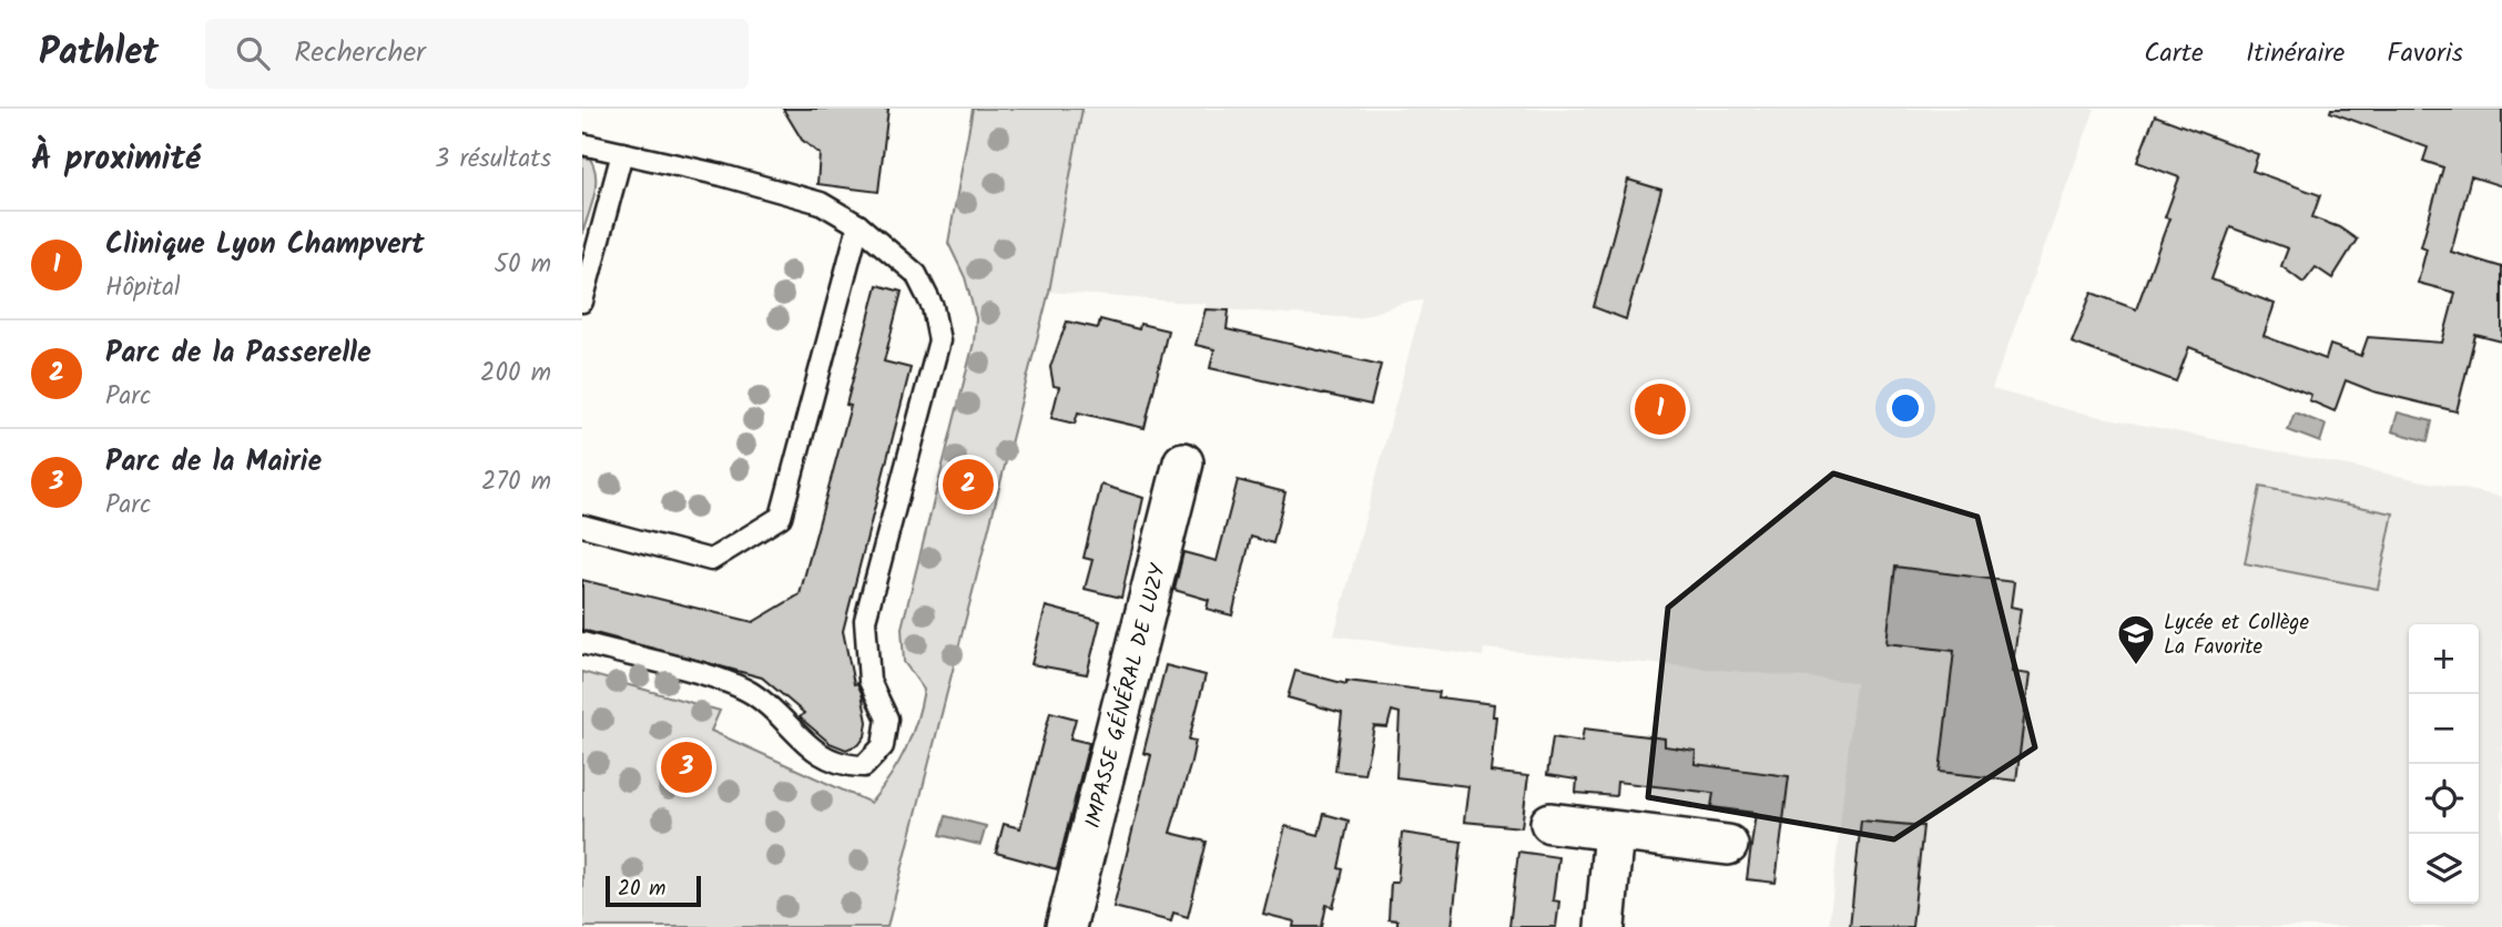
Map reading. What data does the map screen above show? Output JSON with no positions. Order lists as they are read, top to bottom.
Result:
{
  "streets": {
    "street": ["IMPASSE GÉNÉRAL DE LUZY"]
  },
  "places": {
    "school or university": ["Lycée et Collège La Favorite"]
  },
  "scale_bar": "20 m",
  "page": {
    "header": "Pathlet",
    "search": "Rechercher",
    "nav": ["Carte", "Itinéraire", "Favoris"],
    "heading": ["À proximité", "3 résultats"],
    "list": [
      {
        "mark": "1",
        "name": "Clinique Lyon Champvert",
        "note": "Hôpital",
        "value": "50 m"
      },
      {
        "mark": "2",
        "name": "Parc de la Passerelle",
        "note": "Parc",
        "value": "200 m"
      },
      {
        "mark": "3",
        "name": "Parc de la Mairie",
        "note": "Parc",
        "value": "270 m"
      }
    ],
    "pins": ["1", "2", "3"],
    "map_buttons": ["+", "−"],
    "scale": "20 m"
  }
}
